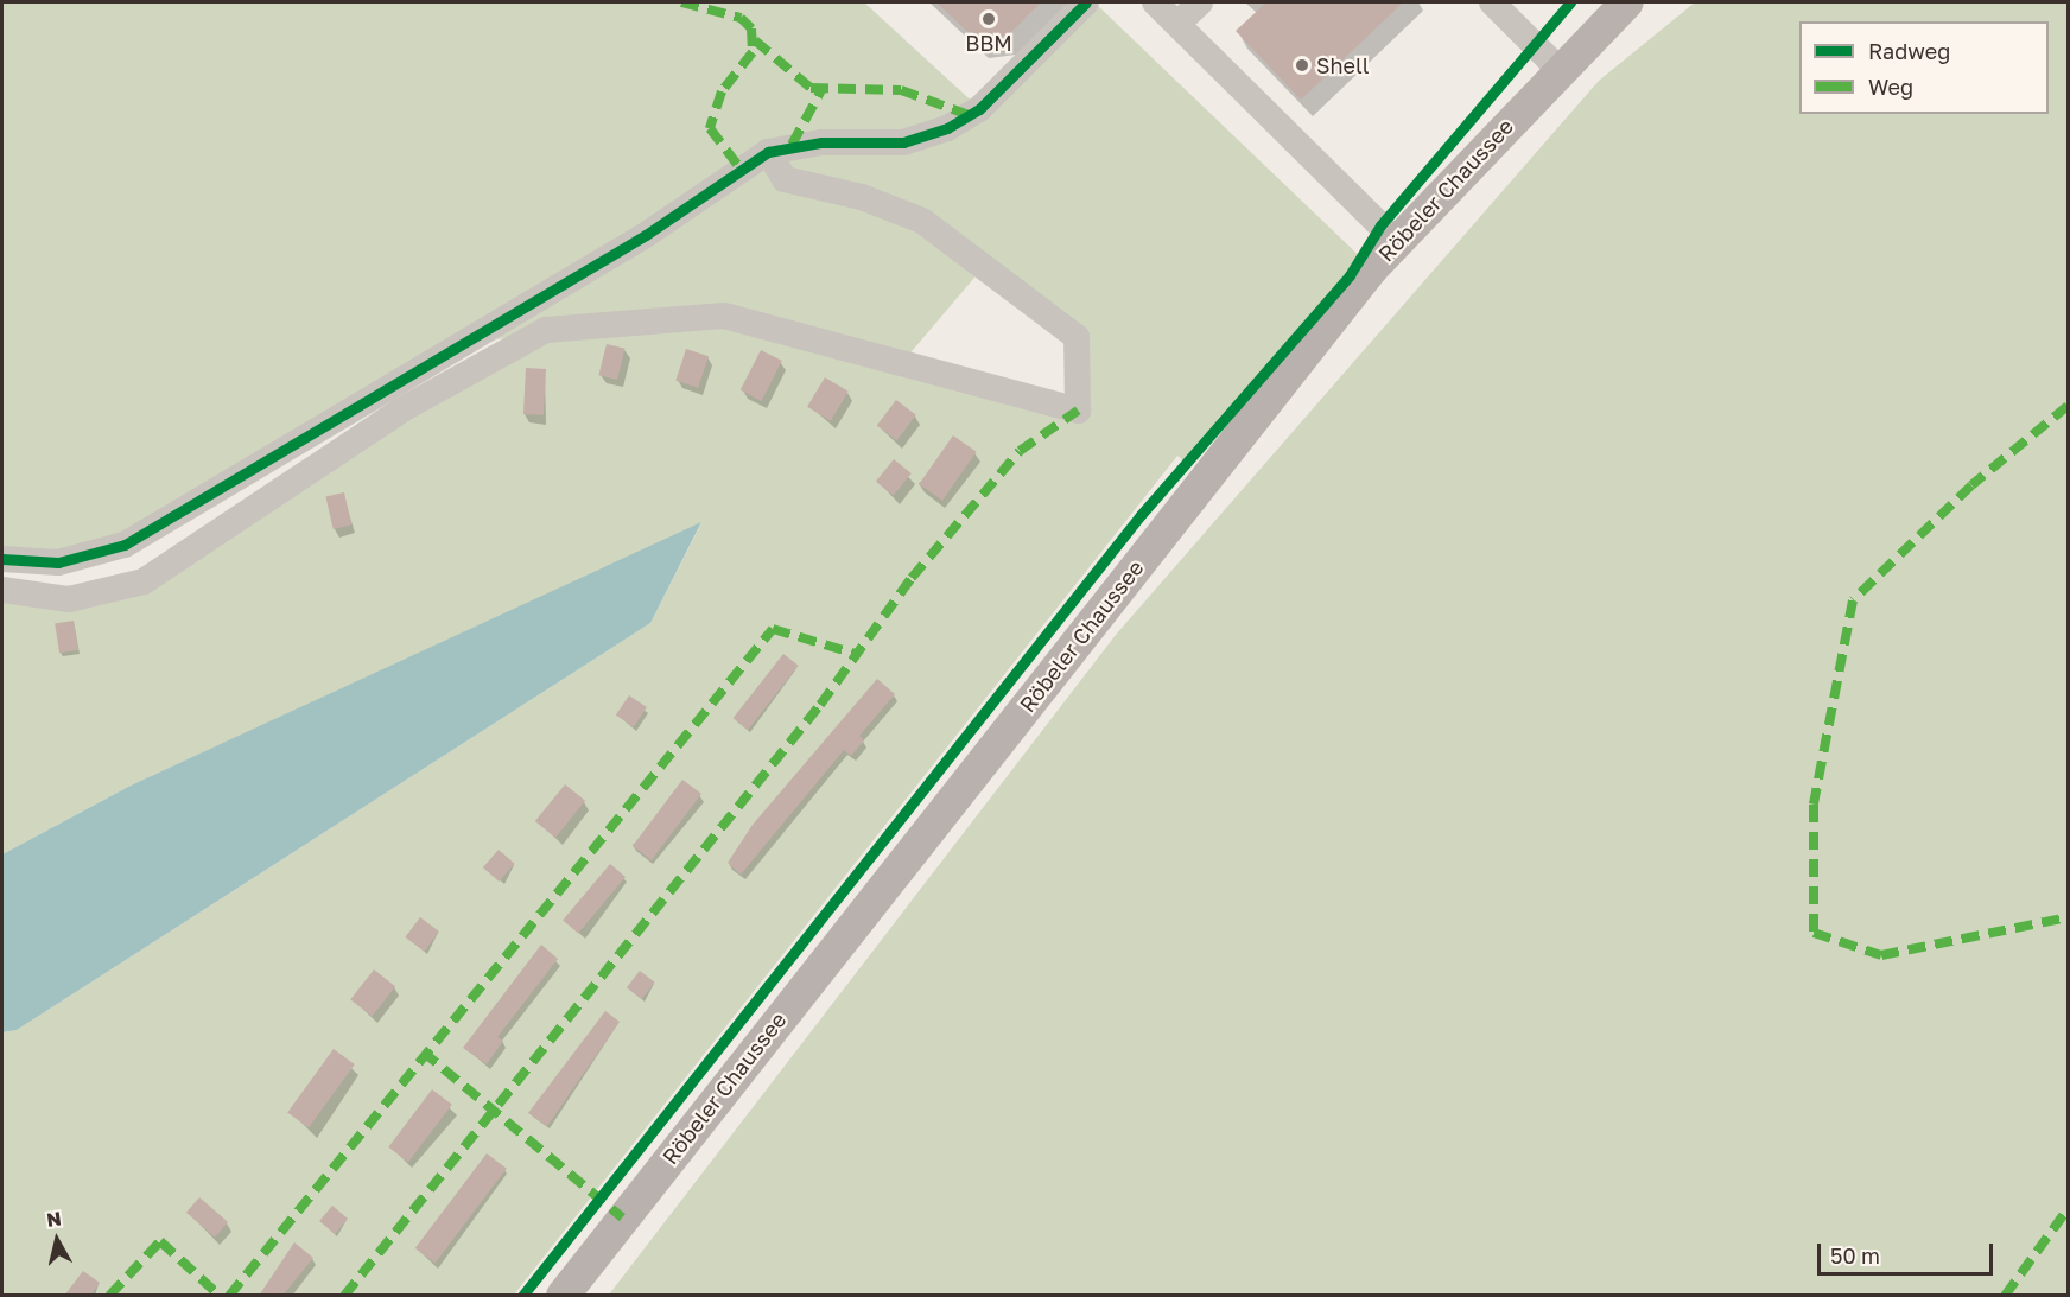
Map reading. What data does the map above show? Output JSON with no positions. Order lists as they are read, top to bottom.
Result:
{
  "streets": {
    "main road": ["Röbeler Chaussee"]
  },
  "places": ["BBM", "Shell"],
  "legend": ["Radweg", "Weg"],
  "scale_bar": "50 m",
  "north": "top"
}
